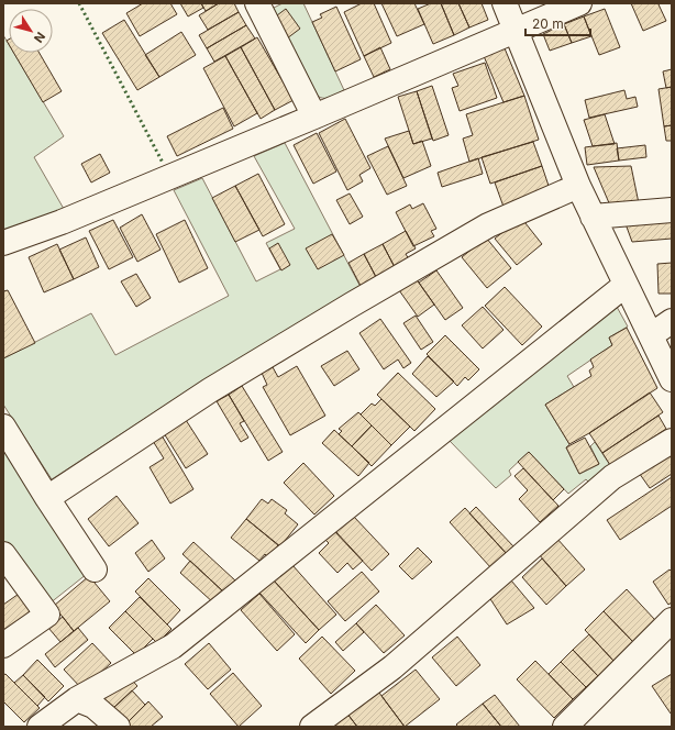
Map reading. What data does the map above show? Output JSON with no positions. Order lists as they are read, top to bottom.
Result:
{
  "scale_bar": "20 m",
  "north": "bottom right"
}
